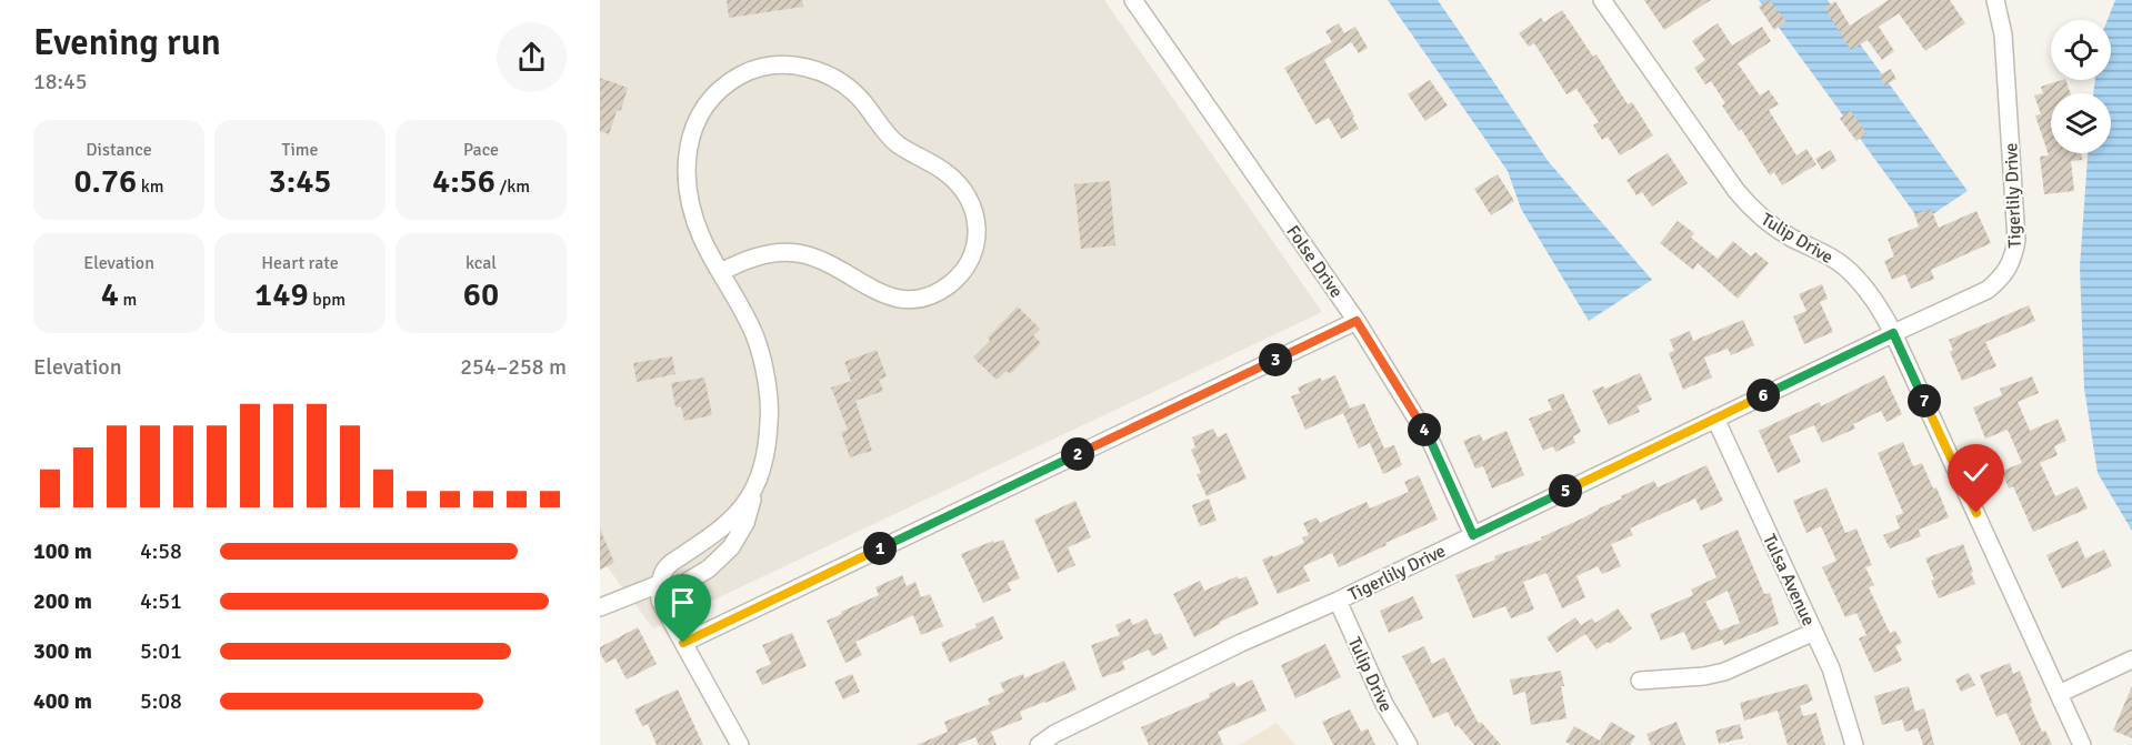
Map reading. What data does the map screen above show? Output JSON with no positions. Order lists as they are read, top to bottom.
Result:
{
  "streets": {
    "street": [
      "Tigerlily Drive",
      "Tulip Drive",
      "Folse Drive",
      "Tulsa Avenue"
    ]
  },
  "crossings": [
    ["Tigerlily Drive", "Tulip Drive"],
    ["Tigerlily Drive", "Folse Drive"],
    ["Tigerlily Drive", "Tulsa Avenue"]
  ],
  "page": {
    "heading": ["Evening run", "18:45"],
    "stats": [
      ["Distance", "0.76 km"],
      ["Time", "3:45"],
      ["Pace", "4:56 /km"],
      ["Elevation", "4 m"],
      ["Heart rate", "149 bpm"],
      ["kcal", "60"]
    ],
    "chart": ["Elevation", "254–258 m"],
    "pins": [
      "3",
      "6",
      "7",
      "4",
      "2",
      "5",
      "1"
    ],
    "list": [
      {
        "name": "100 m",
        "note": "4:58"
      },
      {
        "name": "200 m",
        "note": "4:51"
      },
      {
        "name": "300 m",
        "note": "5:01"
      },
      {
        "name": "400 m",
        "note": "5:08"
      }
    ]
  }
}
